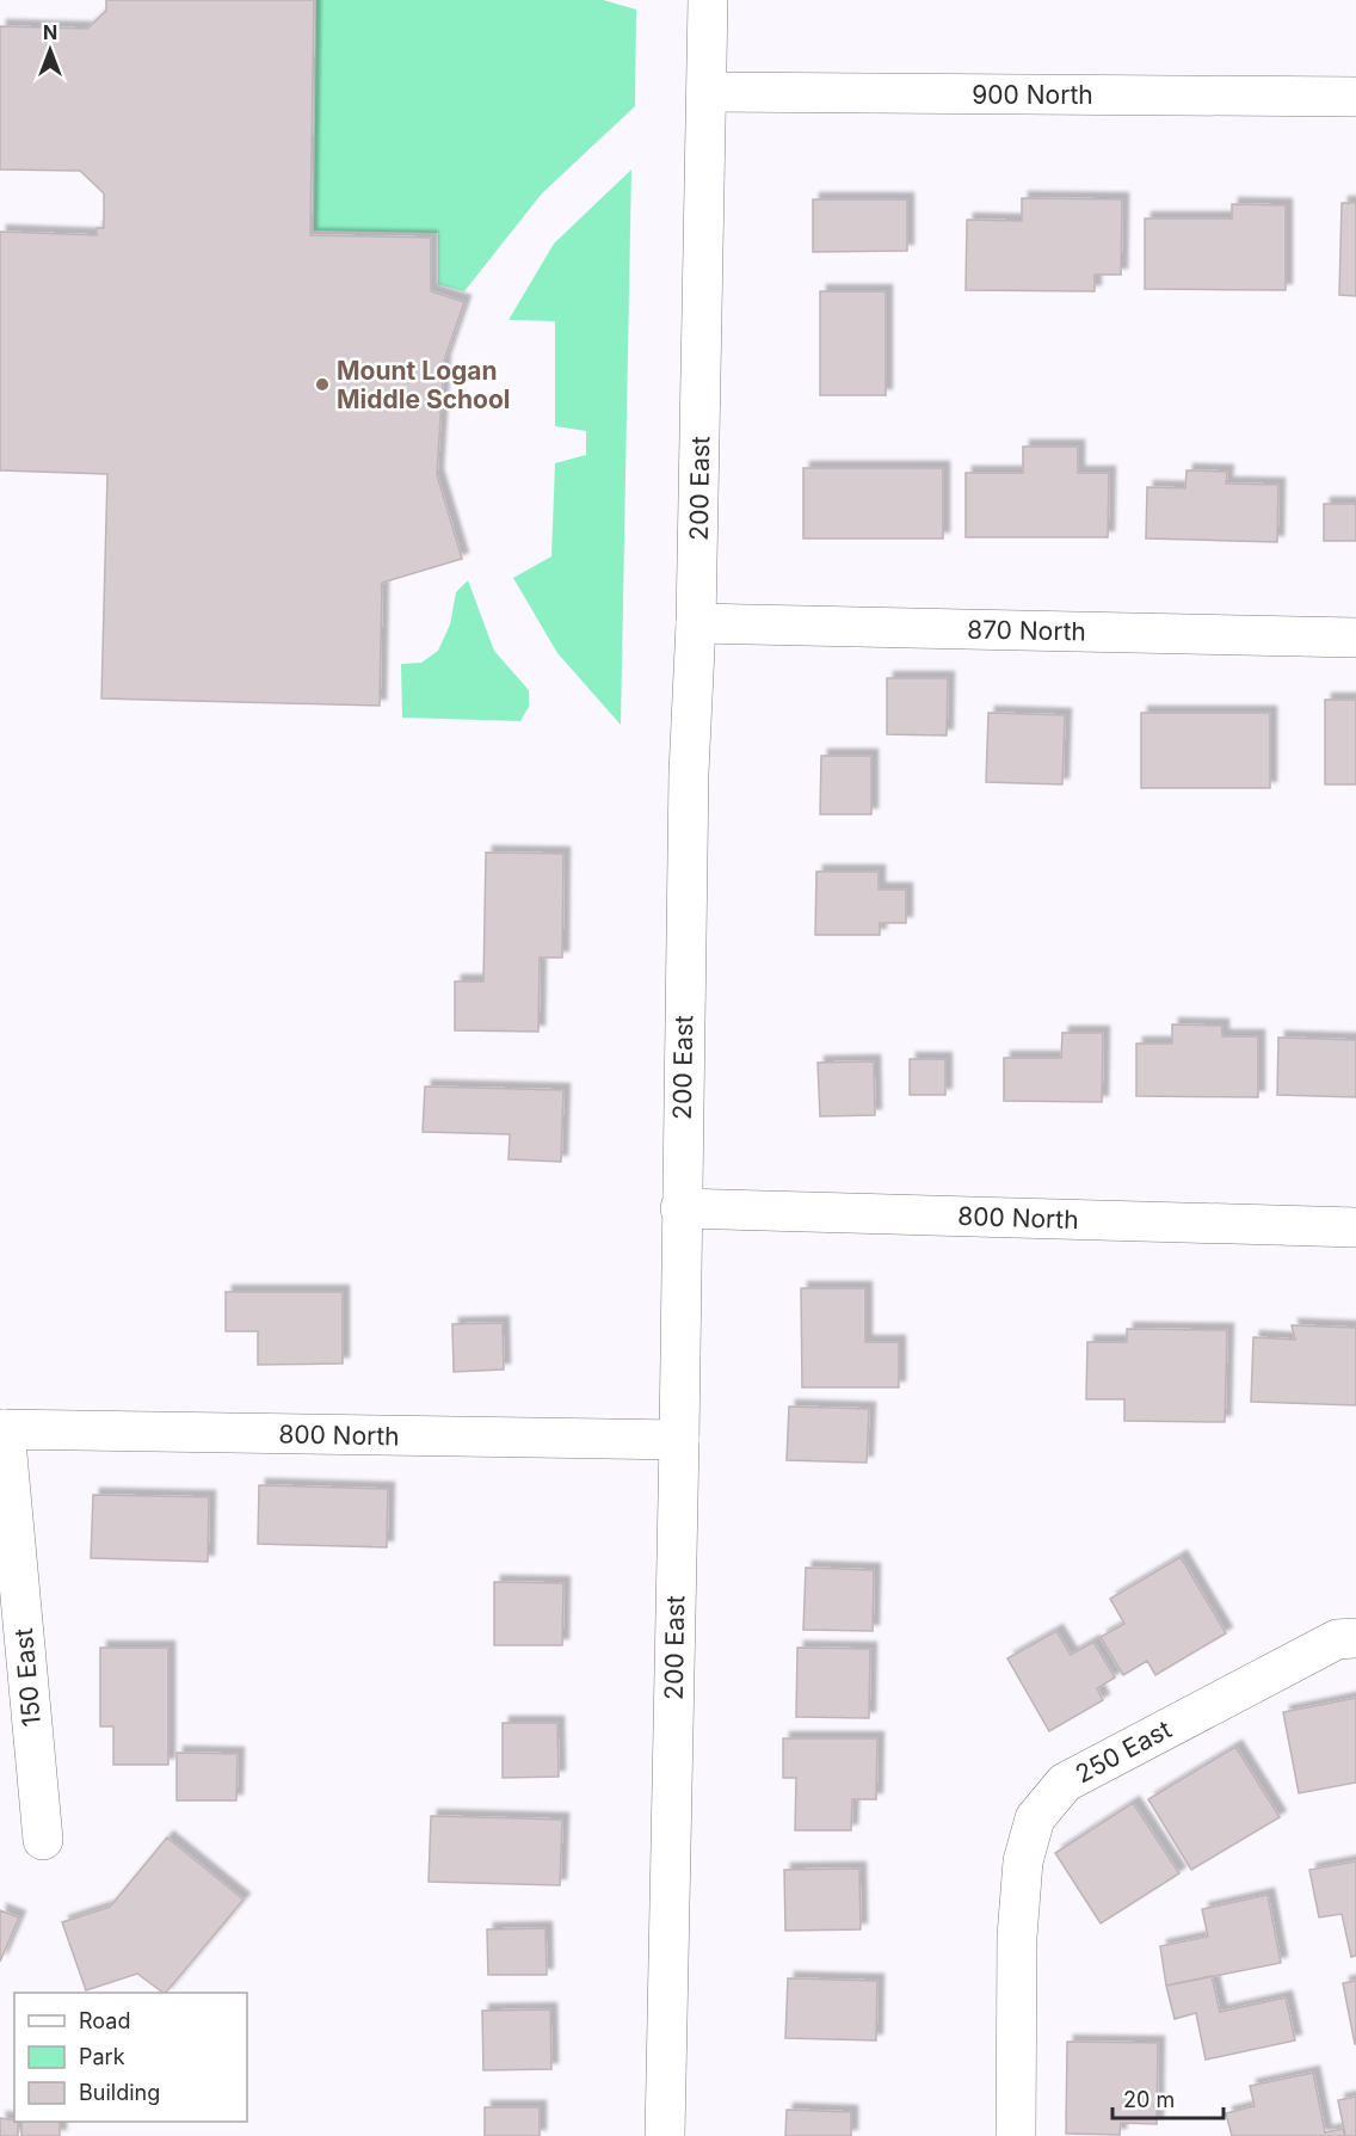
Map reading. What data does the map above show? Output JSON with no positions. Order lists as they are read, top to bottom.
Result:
{
  "streets": {
    "street": [
      "900 North",
      "200 East",
      "870 North",
      "800 North",
      "150 East",
      "250 East"
    ]
  },
  "crossings": [
    ["900 North", "200 East"],
    ["200 East", "870 North"],
    ["200 East", "800 North"],
    ["800 North", "150 East"]
  ],
  "places": ["Mount Logan Middle School"],
  "legend": ["Road", "Park", "Building"],
  "scale_bar": "20 m",
  "north": "top"
}
